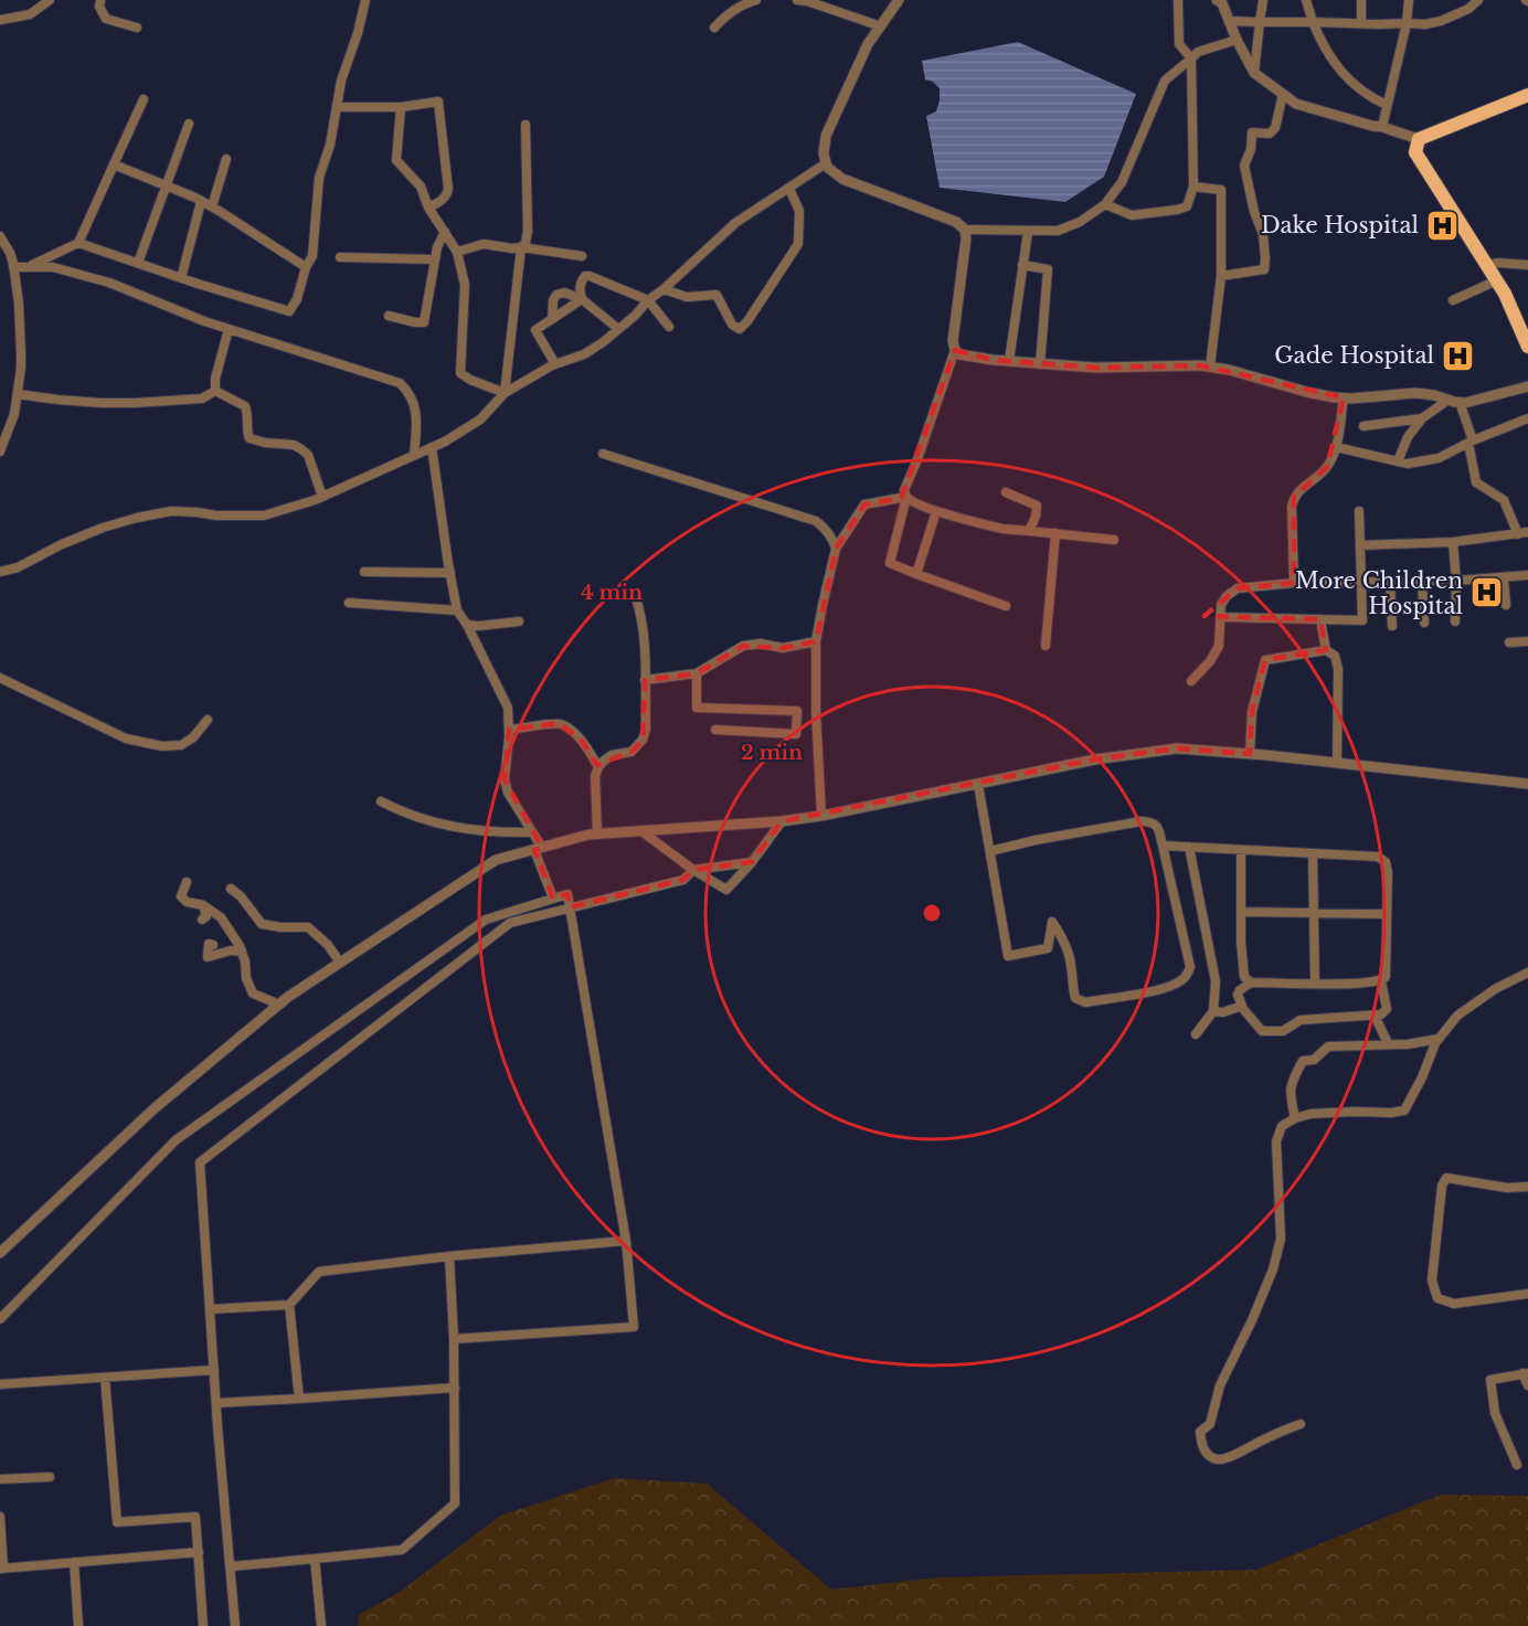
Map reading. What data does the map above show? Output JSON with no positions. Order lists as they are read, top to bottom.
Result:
{
  "places": {
    "hospital": ["Dake Hospital", "Gade Hospital", "More Children Hospital"]
  },
  "rings": ["4 min", "2 min"]
}
